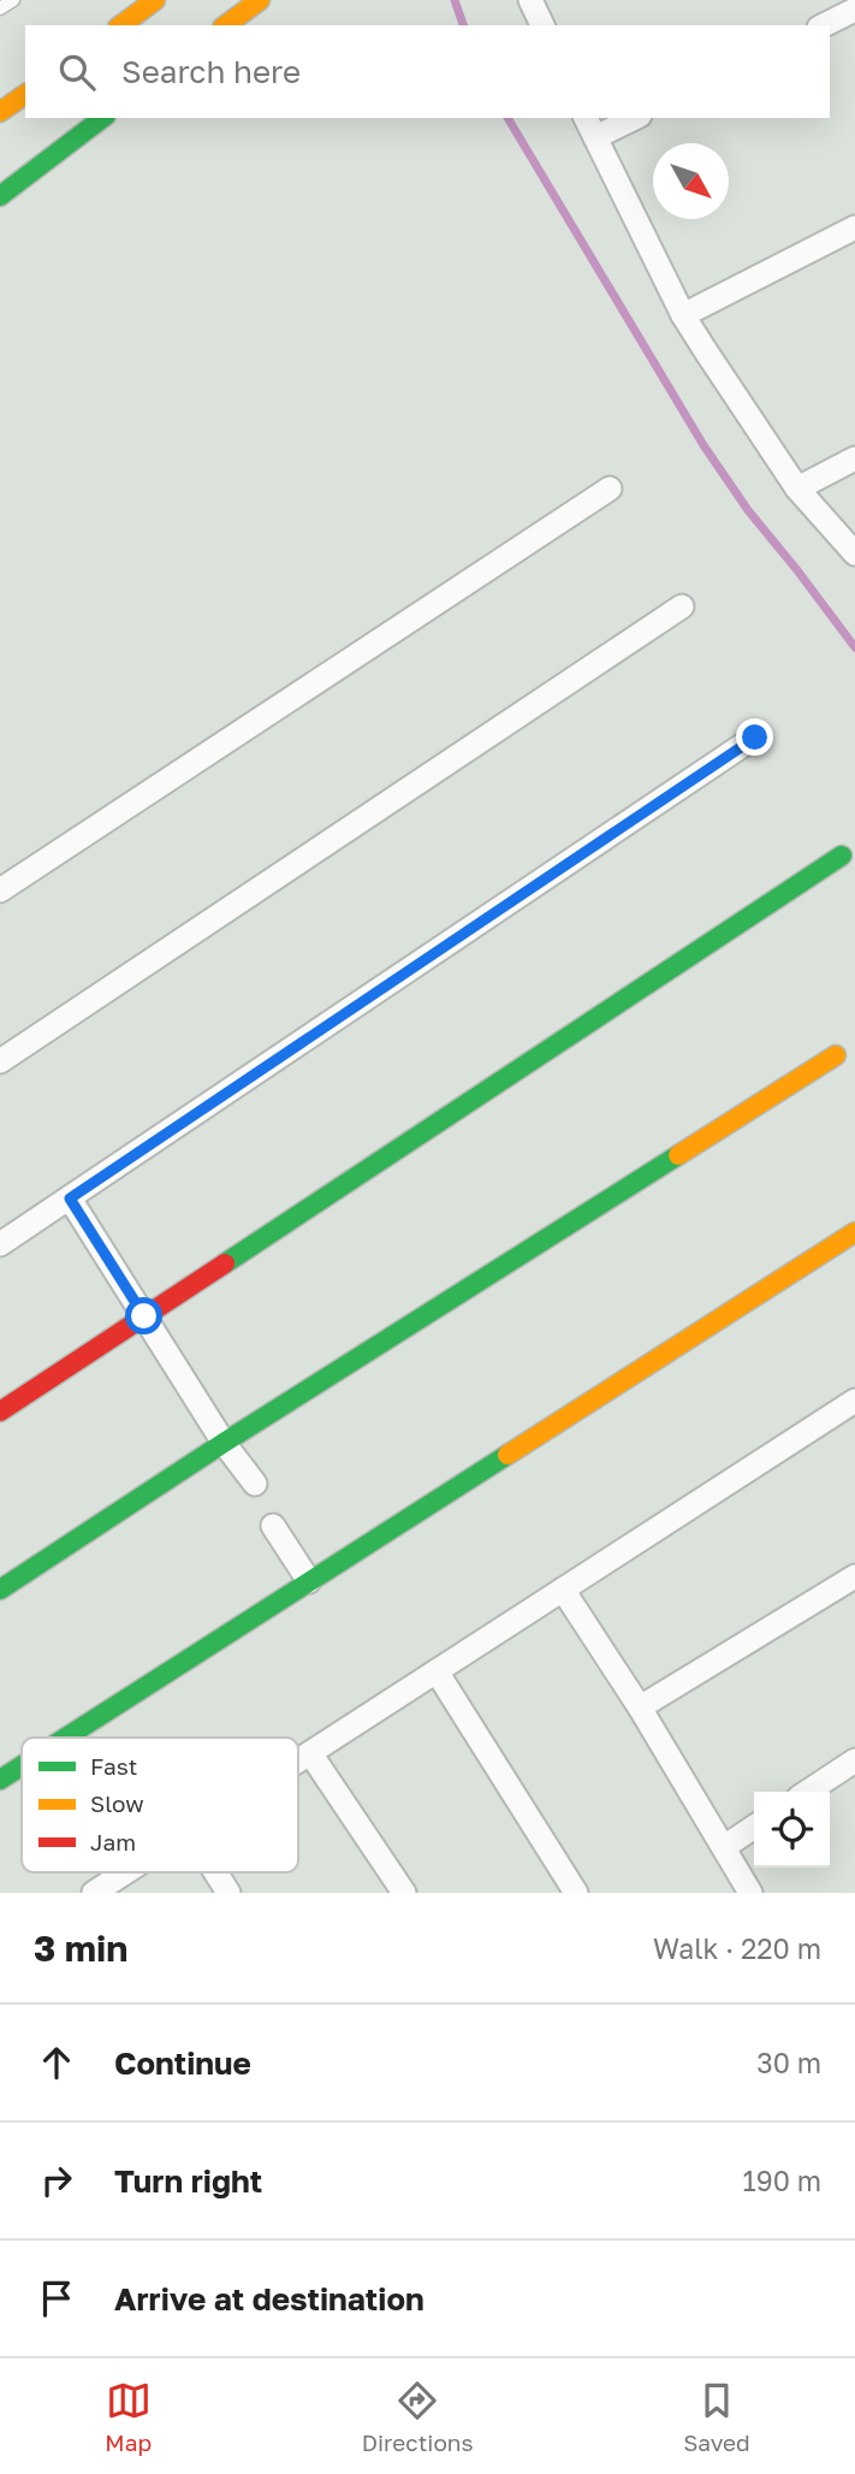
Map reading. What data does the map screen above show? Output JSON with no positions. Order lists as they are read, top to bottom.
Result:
{
  "legend": ["Fast", "Slow", "Jam"],
  "north": "bottom right",
  "page": {
    "search": "Search here",
    "heading": ["3 min", "Walk · 220 m"],
    "list": [
      ["Continue", "30 m"],
      ["Turn right", "190 m"],
      "Arrive at destination"
    ],
    "nav": ["Map", "Directions", "Saved"]
  }
}
